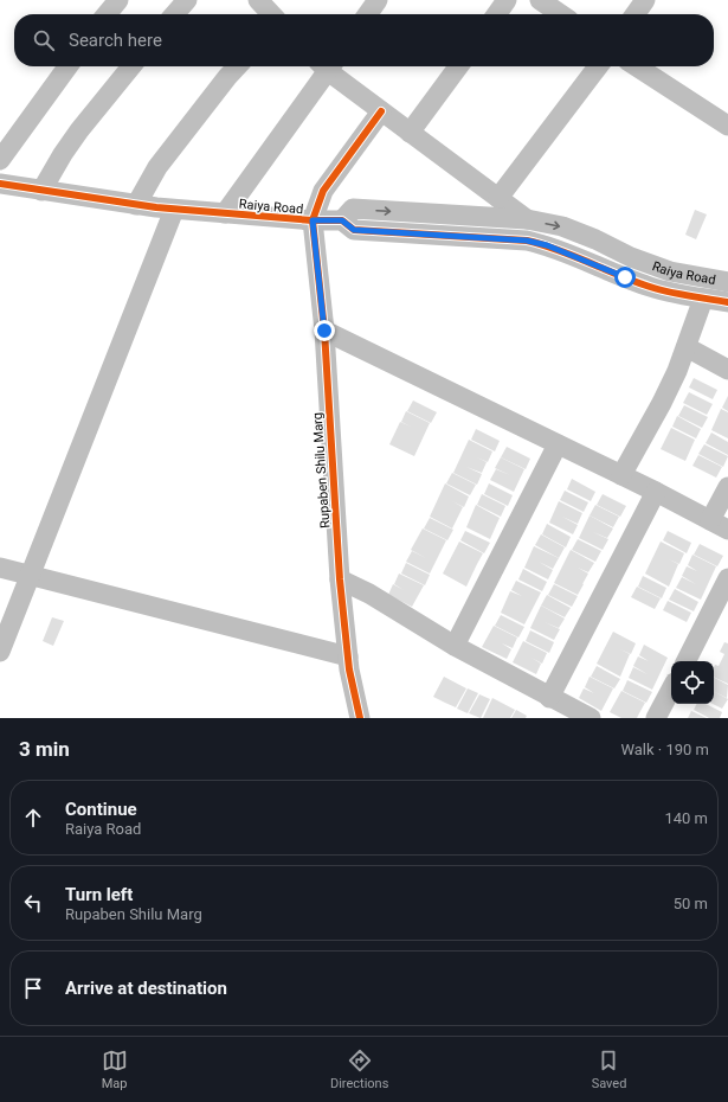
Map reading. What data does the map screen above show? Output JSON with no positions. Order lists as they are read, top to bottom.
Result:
{
  "streets": {
    "street": ["Raiya Road", "Rupaben Shilu Marg"]
  },
  "crossings": [
    ["Raiya Road", "Rupaben Shilu Marg"]
  ],
  "page": {
    "search": "Search here",
    "heading": ["3 min", "Walk · 190 m"],
    "list": [
      ["Continue", "Raiya Road", "140 m"],
      ["Turn left", "Rupaben Shilu Marg", "50 m"],
      "Arrive at destination"
    ],
    "nav": ["Map", "Directions", "Saved"]
  }
}
